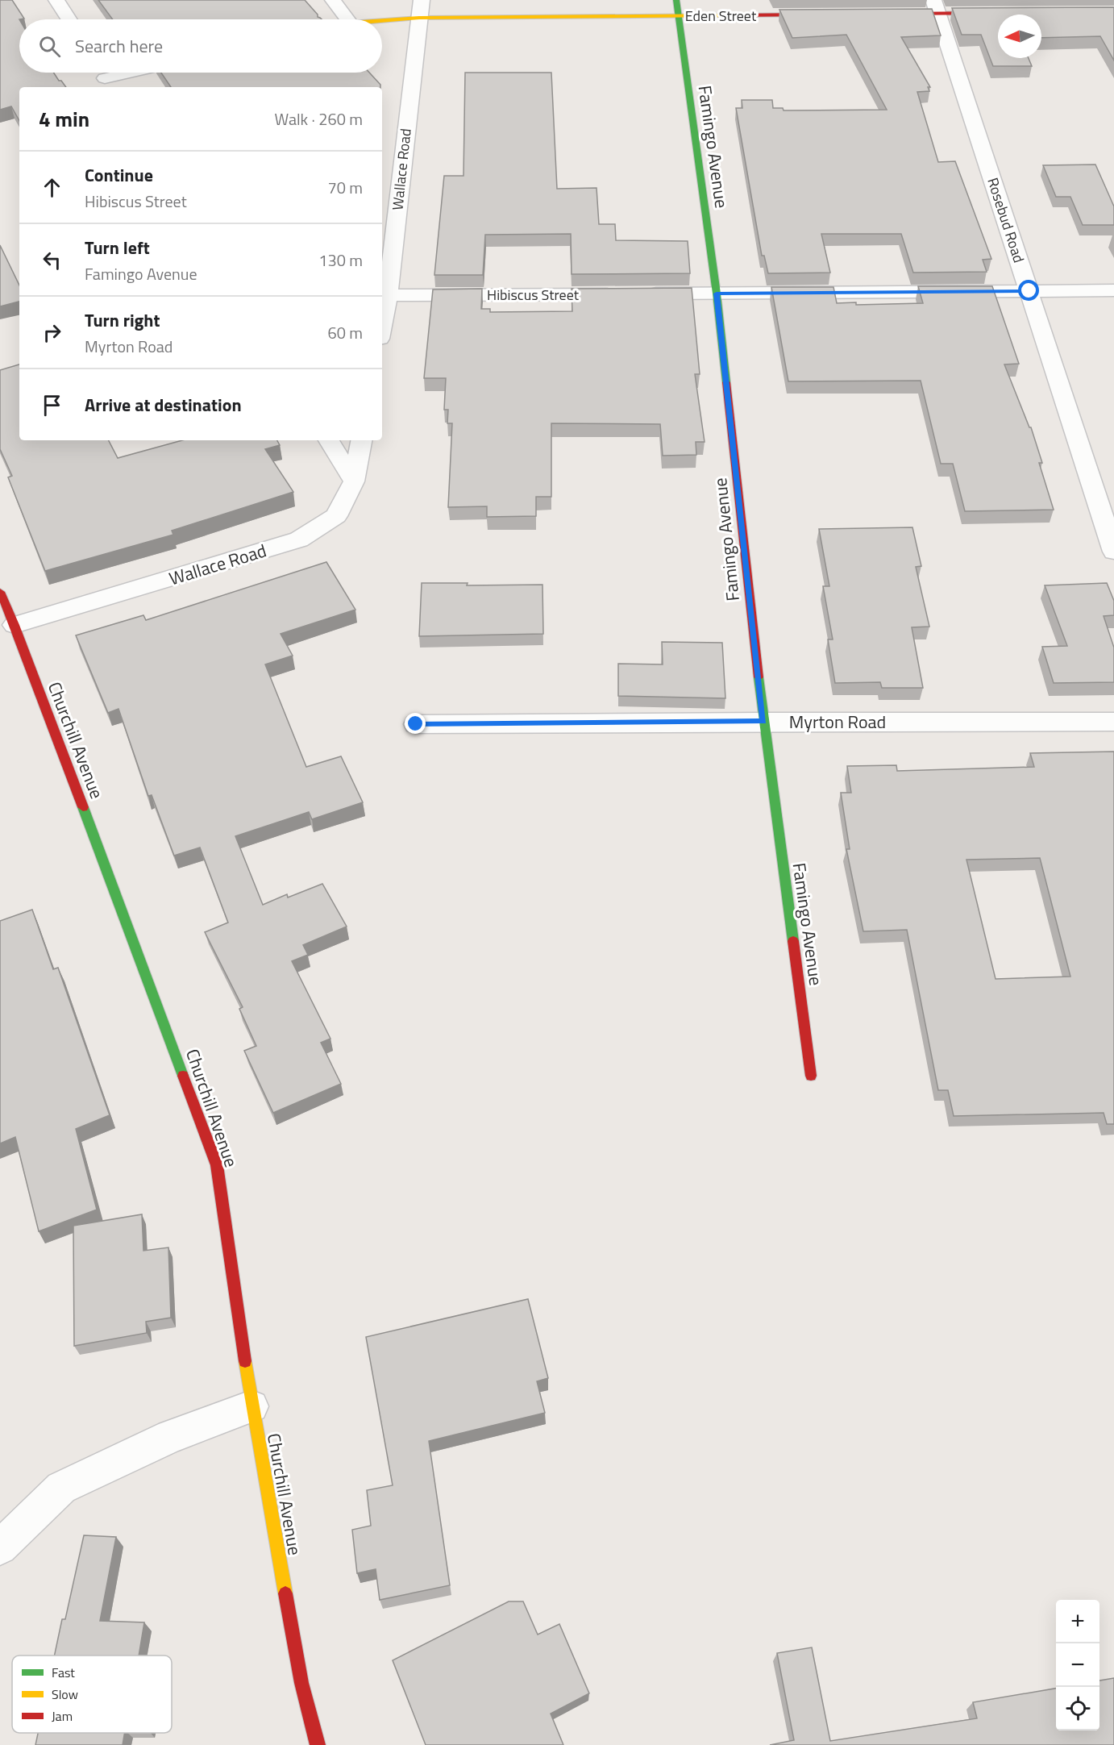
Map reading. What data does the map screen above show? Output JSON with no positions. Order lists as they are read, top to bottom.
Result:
{
  "streets": {
    "street": [
      "Eden Street",
      "Famingo Avenue",
      "Wallace Road",
      "Rosebud Road",
      "Hibiscus Street",
      "Myrton Road",
      "Churchill Avenue"
    ]
  },
  "crossings": [
    ["Eden Street", "Famingo Avenue"],
    ["Eden Street", "Wallace Road"],
    ["Famingo Avenue", "Hibiscus Street"],
    ["Famingo Avenue", "Myrton Road"],
    ["Wallace Road", "Hibiscus Street"],
    ["Wallace Road", "Churchill Avenue"],
    ["Rosebud Road", "Hibiscus Street"]
  ],
  "legend": ["Fast", "Slow", "Jam"],
  "north": "left",
  "page": {
    "search": "Search here",
    "heading": ["4 min", "Walk · 260 m"],
    "list": [
      ["Continue", "Hibiscus Street", "70 m"],
      ["Turn left", "Famingo Avenue", "130 m"],
      ["Turn right", "Myrton Road", "60 m"],
      "Arrive at destination"
    ],
    "map_buttons": ["+", "−"]
  }
}
